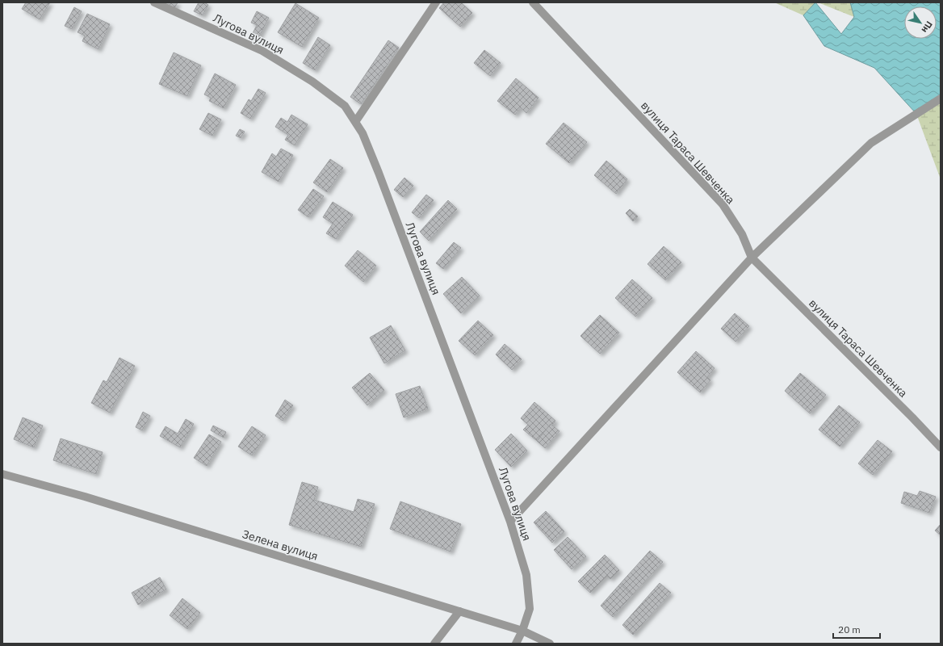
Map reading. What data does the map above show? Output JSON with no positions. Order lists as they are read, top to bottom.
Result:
{
  "streets": {
    "street": ["Лугова вулиця", "вулиця Тараса Шевченка", "Зелена вулиця"]
  },
  "crossings": [
    ["Лугова вулиця", "Зелена вулиця"]
  ],
  "scale_bar": "20 m",
  "north": "bottom right"
}
